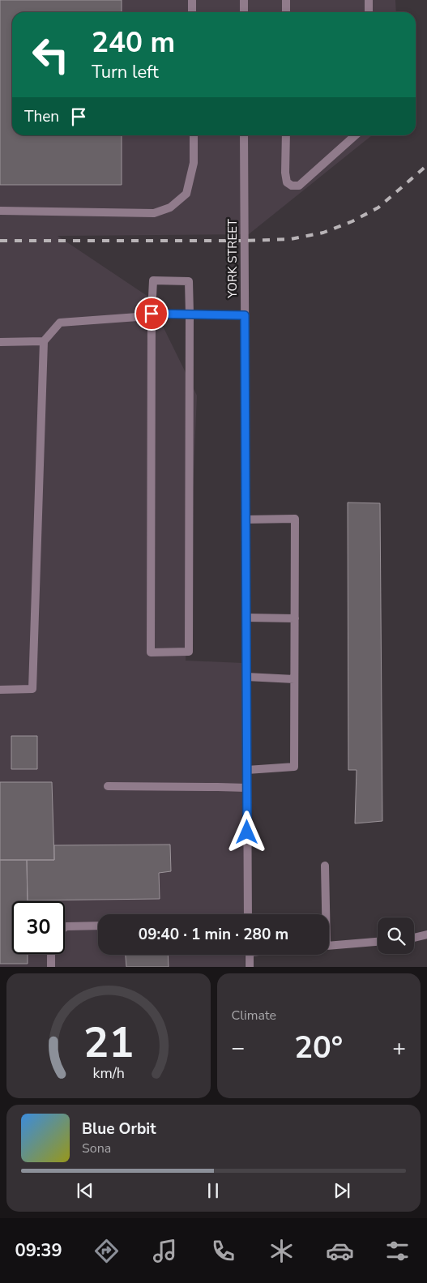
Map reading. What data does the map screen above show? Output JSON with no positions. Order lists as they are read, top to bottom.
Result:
{
  "streets": {
    "street": ["YORK STREET"]
  },
  "page": {
    "turn": ["240 m", "Turn left"],
    "then": "Then",
    "limit": "30",
    "trip": "09:40 · 1 min · 280 m",
    "tile": "Climate",
    "heat": ["−", "20°", "+"],
    "song": ["Blue Orbit", "Sona"],
    "tabs": "09:39",
    "gauge": ["21", "km/h"]
  }
}
